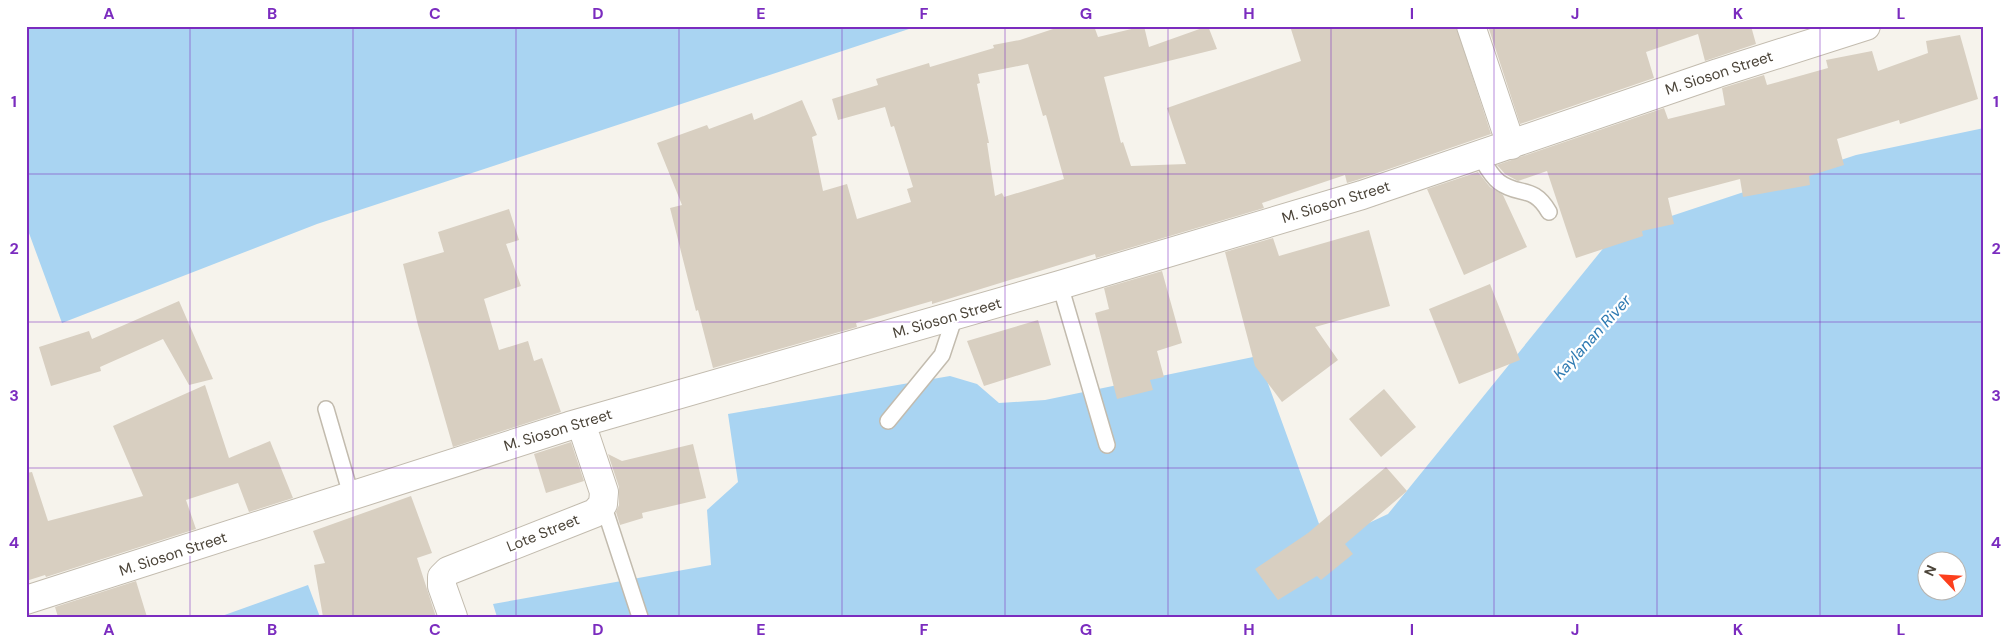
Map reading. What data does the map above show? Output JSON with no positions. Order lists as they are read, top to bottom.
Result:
{
  "streets": {
    "street": ["M. Sioson Street", "Lote Street"]
  },
  "water": ["Kaylanan River"],
  "north": "top left",
  "grid": {
    "columns": [
      "A",
      "B",
      "C",
      "D",
      "E",
      "F",
      "G",
      "H",
      "I",
      "J",
      "K",
      "L"
    ],
    "rows": [
      "1",
      "2",
      "3",
      "4"
    ]
  }
}
